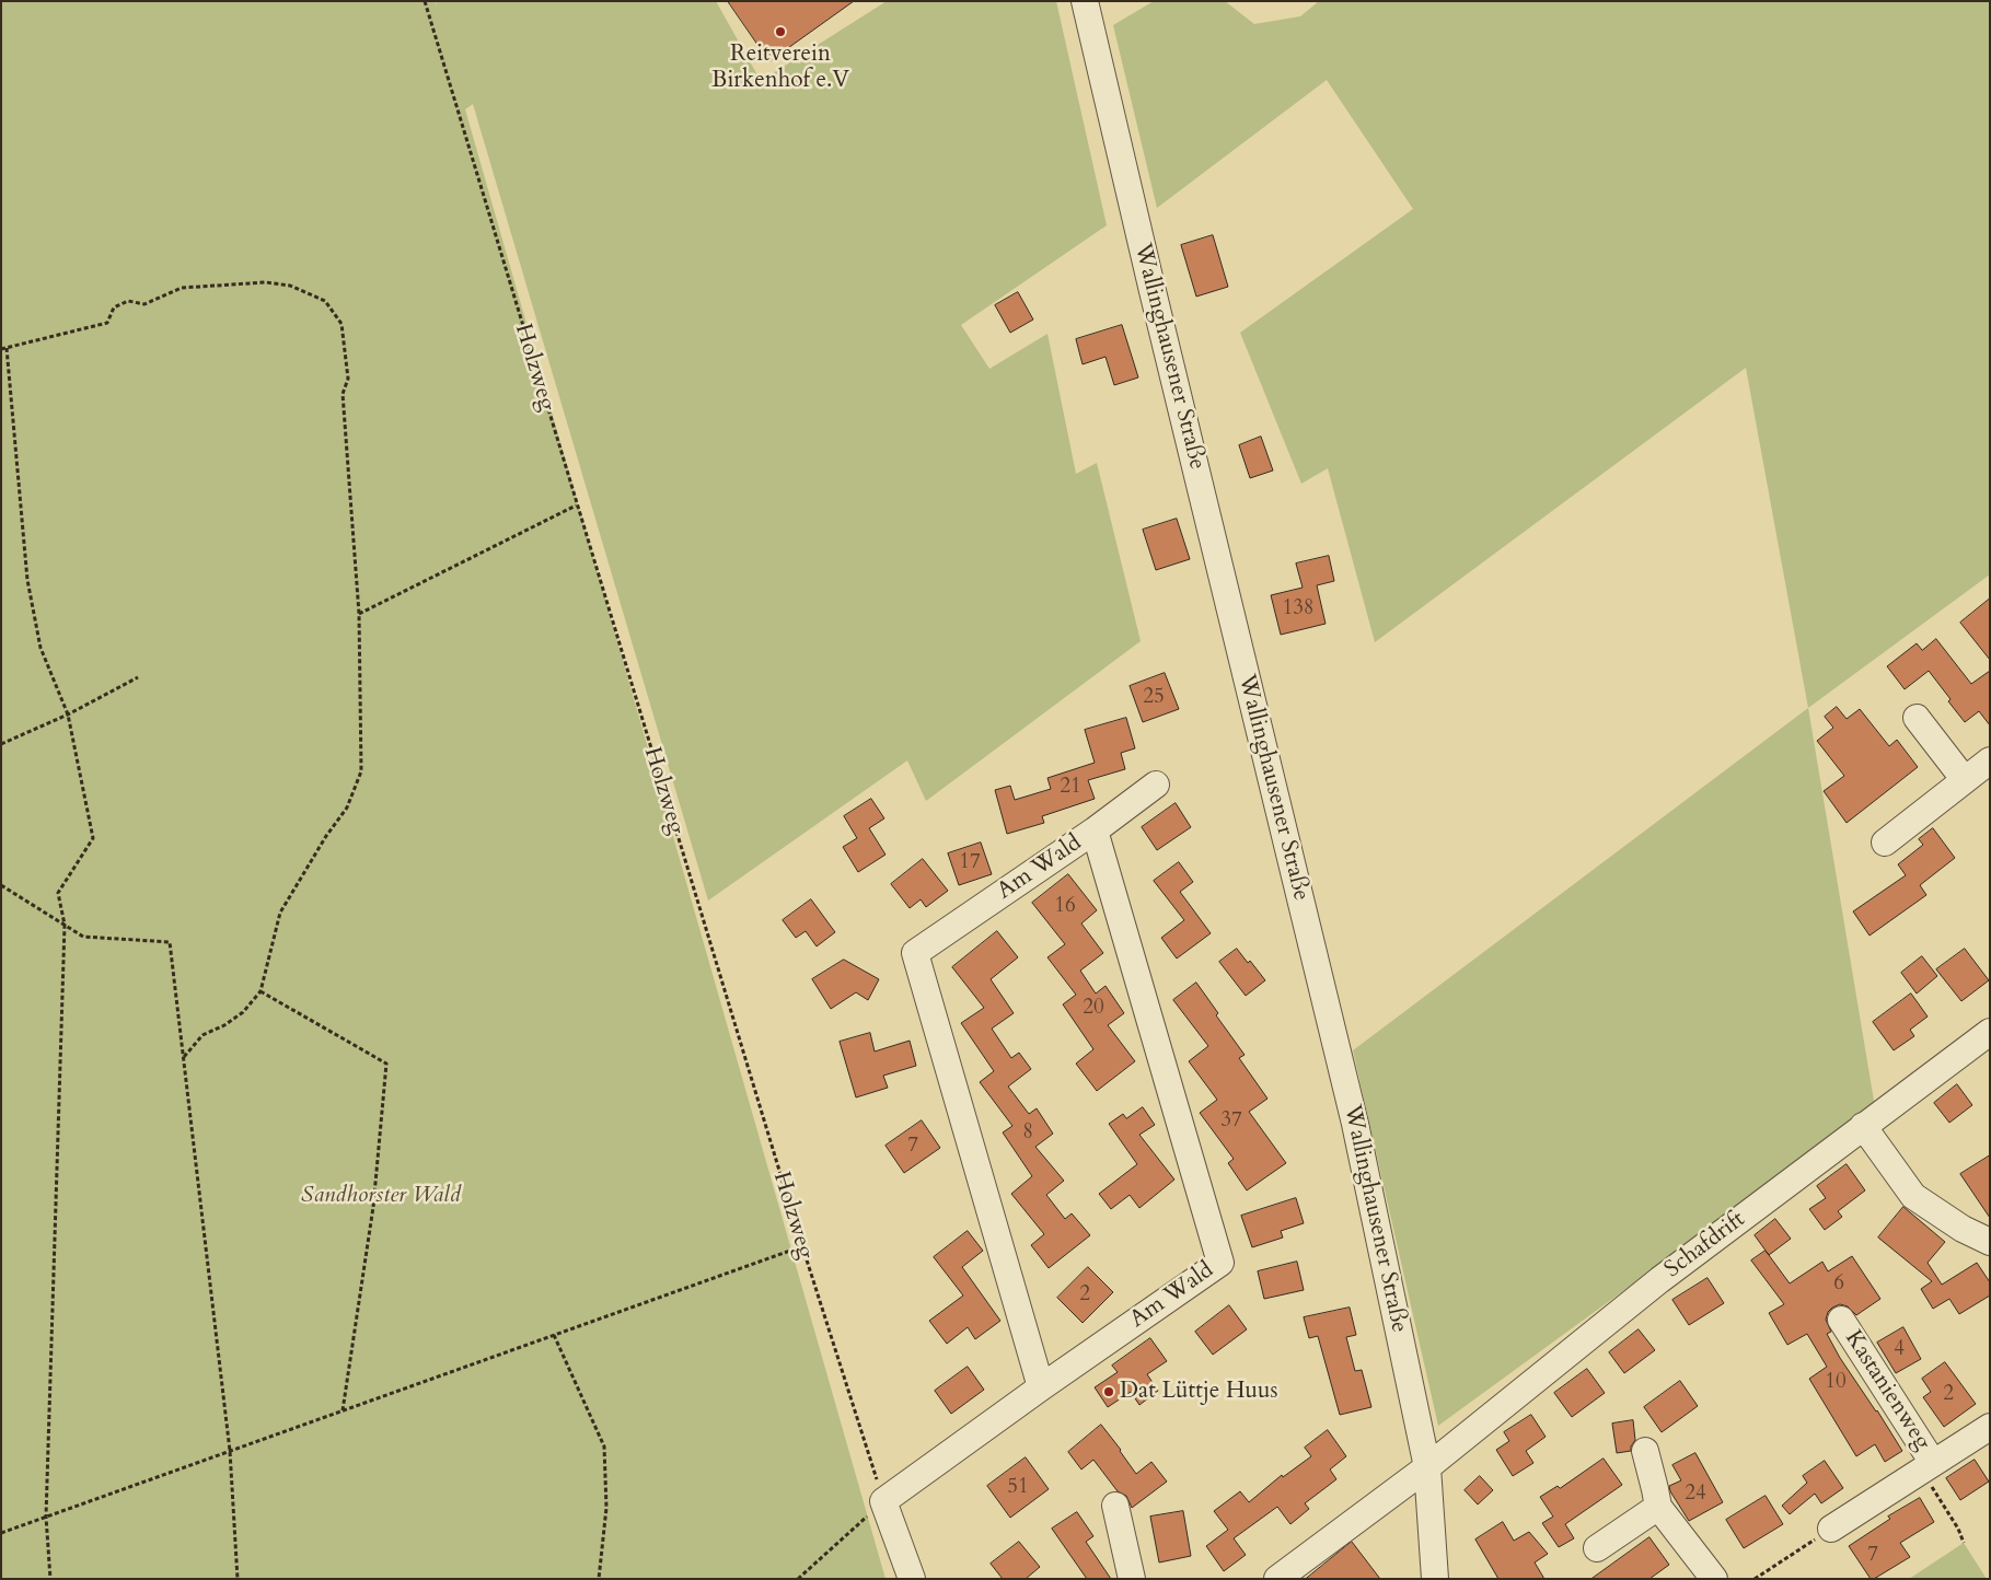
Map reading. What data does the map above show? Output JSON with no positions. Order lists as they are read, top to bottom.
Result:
{
  "streets": {
    "street": [
      "Wallinghausener Straße",
      "Am Wald",
      "Schafdrift",
      "Kastanienweg"
    ],
    "path": ["Holzweg"]
  },
  "crossings": [
    ["Wallinghausener Straße", "Schafdrift"],
    ["Holzweg", "Am Wald"]
  ],
  "parks": ["Sandhorster Wald"],
  "places": ["Reitverein Birkenhof e.V", "Dat Lüttje Huus"],
  "house_numbers": [
    "138",
    "25",
    "21",
    "17",
    "16",
    "20",
    "37",
    "8",
    "7",
    "6",
    "2",
    "4",
    "10",
    "2",
    "51",
    "24",
    "7"
  ]
}
